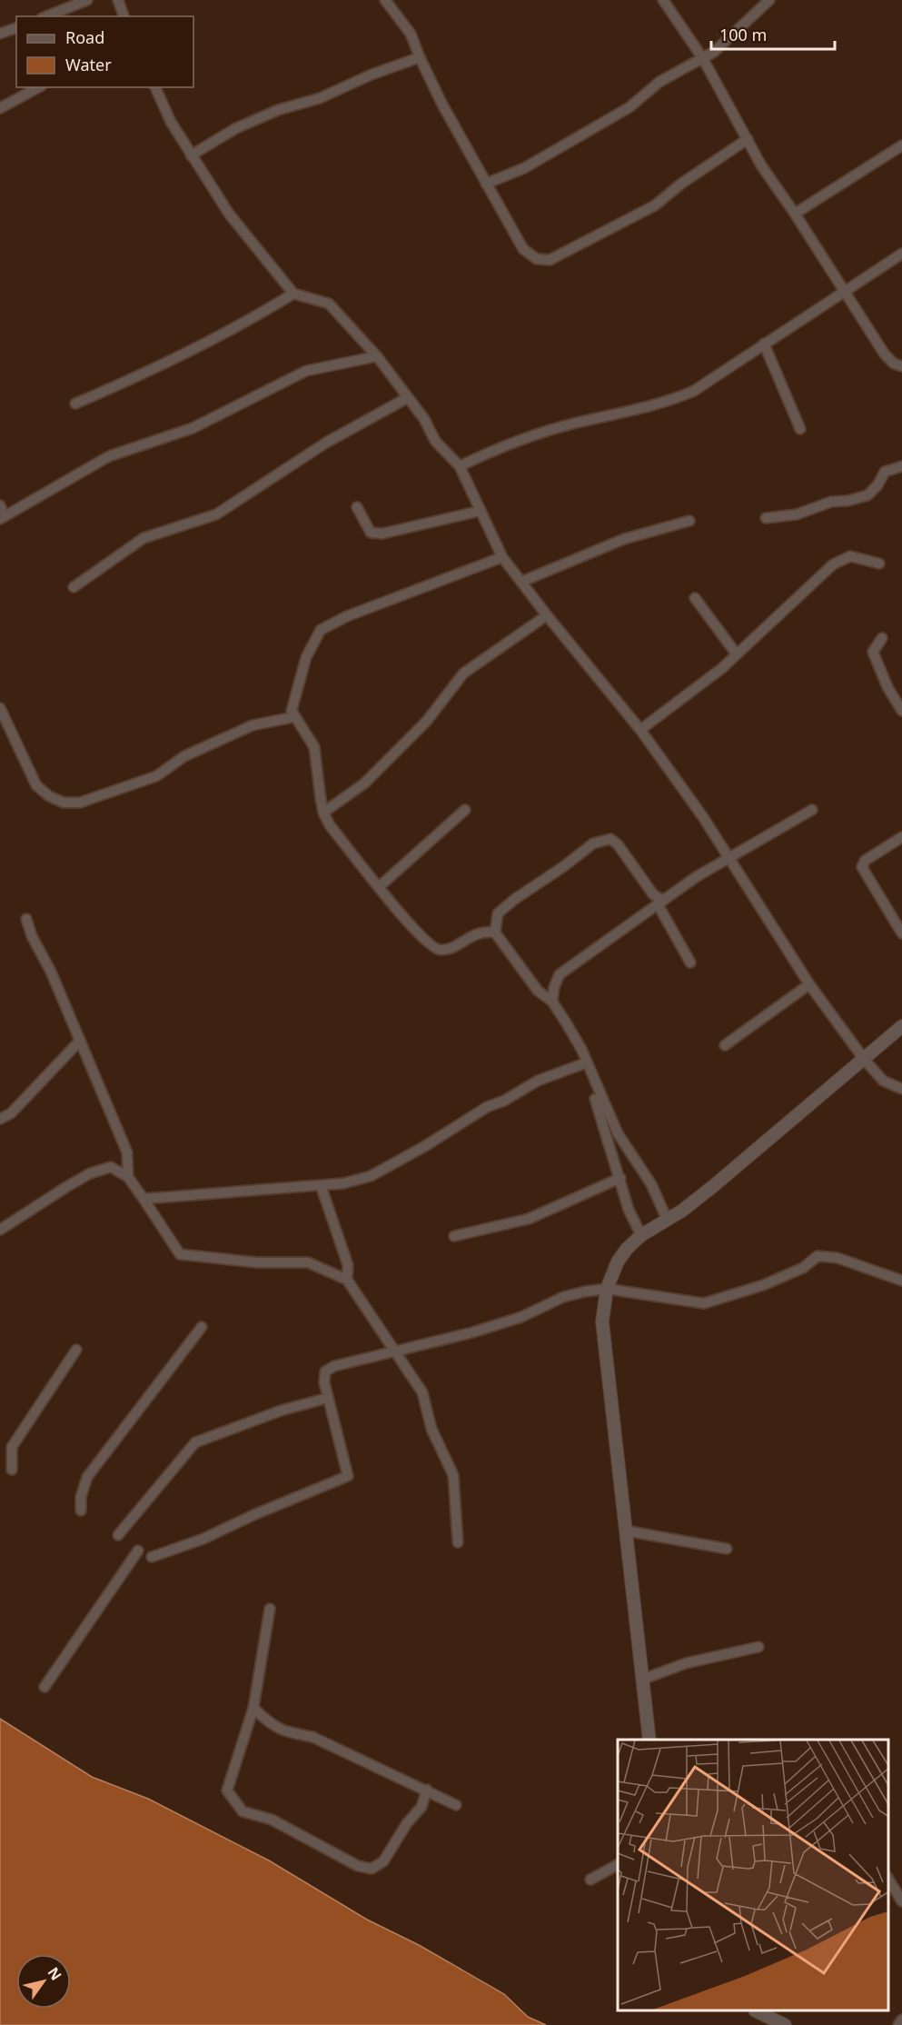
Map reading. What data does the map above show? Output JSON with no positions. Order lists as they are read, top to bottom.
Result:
{
  "legend": ["Road", "Water"],
  "scale_bar": "100 m",
  "north": "top right"
}
